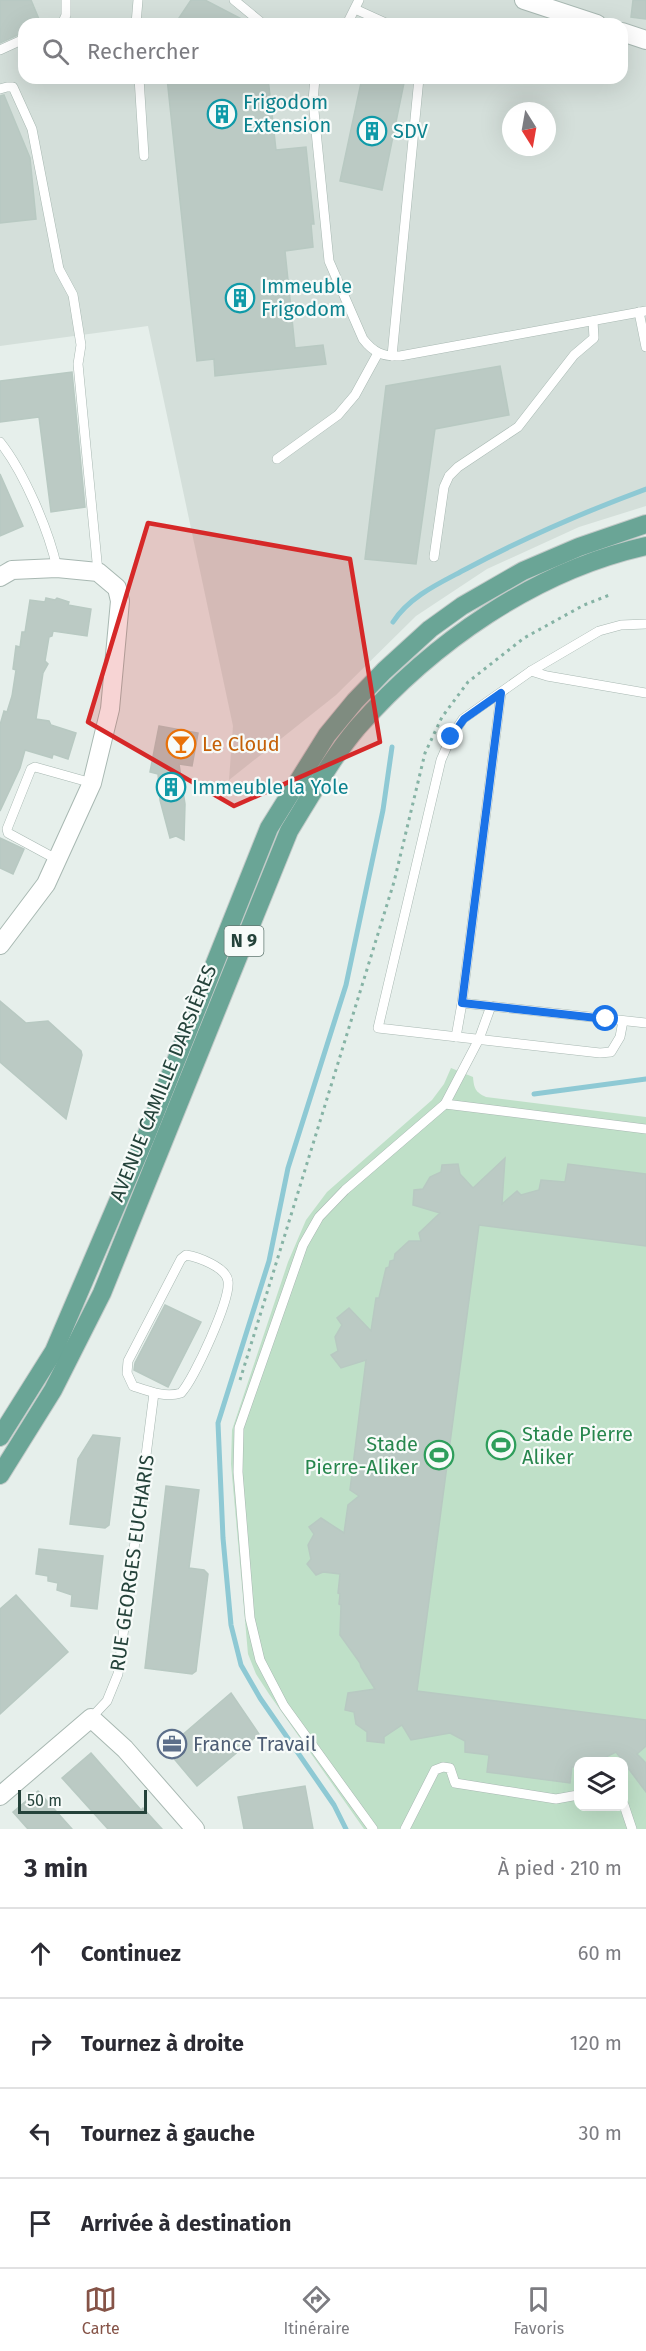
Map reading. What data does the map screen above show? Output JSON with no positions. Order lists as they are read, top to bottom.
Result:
{
  "streets": {
    "main road": ["N 9", "AVENUE CAMILLE DARSIÈRES"],
    "lane": ["RUE GEORGES EUCHARIS"]
  },
  "places": {
    "building": [
      "Frigodom Extension",
      "SDV",
      "Immeuble Frigodom",
      "Immeuble la Yole"
    ],
    "bar": ["Le Cloud"],
    "sports": ["Stade Pierre Aliker", "Stade Pierre-Aliker"],
    "office": ["France Travail"]
  },
  "scale_bar": "50 m",
  "north": "bottom",
  "page": {
    "search": "Rechercher",
    "scale": "50 m",
    "heading": ["3 min", "À pied · 210 m"],
    "list": [
      ["Continuez", "60 m"],
      ["Tournez à droite", "120 m"],
      ["Tournez à gauche", "30 m"],
      "Arrivée à destination"
    ],
    "nav": ["Carte", "Itinéraire", "Favoris"]
  }
}
